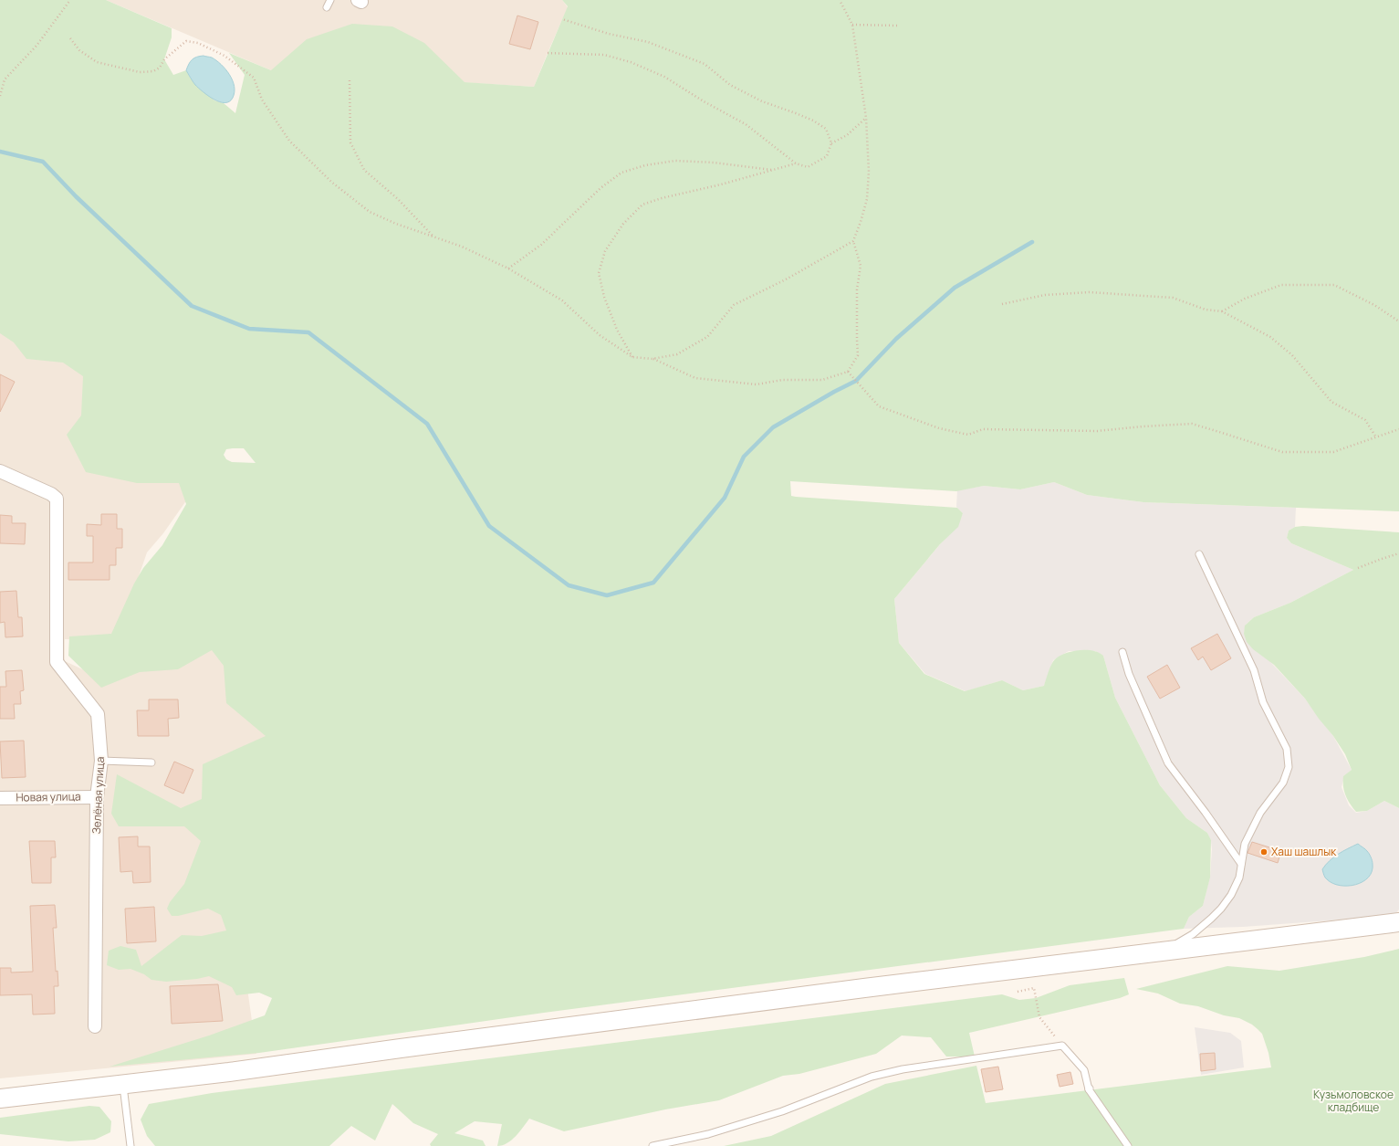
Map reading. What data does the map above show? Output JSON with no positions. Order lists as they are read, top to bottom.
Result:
{
  "streets": {
    "street": ["Зелёная улица", "Новая улица"]
  },
  "crossings": [
    ["Зелёная улица", "Новая улица"]
  ],
  "parks": ["Кузьмоловское кладбище"],
  "places": ["Хаш шашлык"]
}
